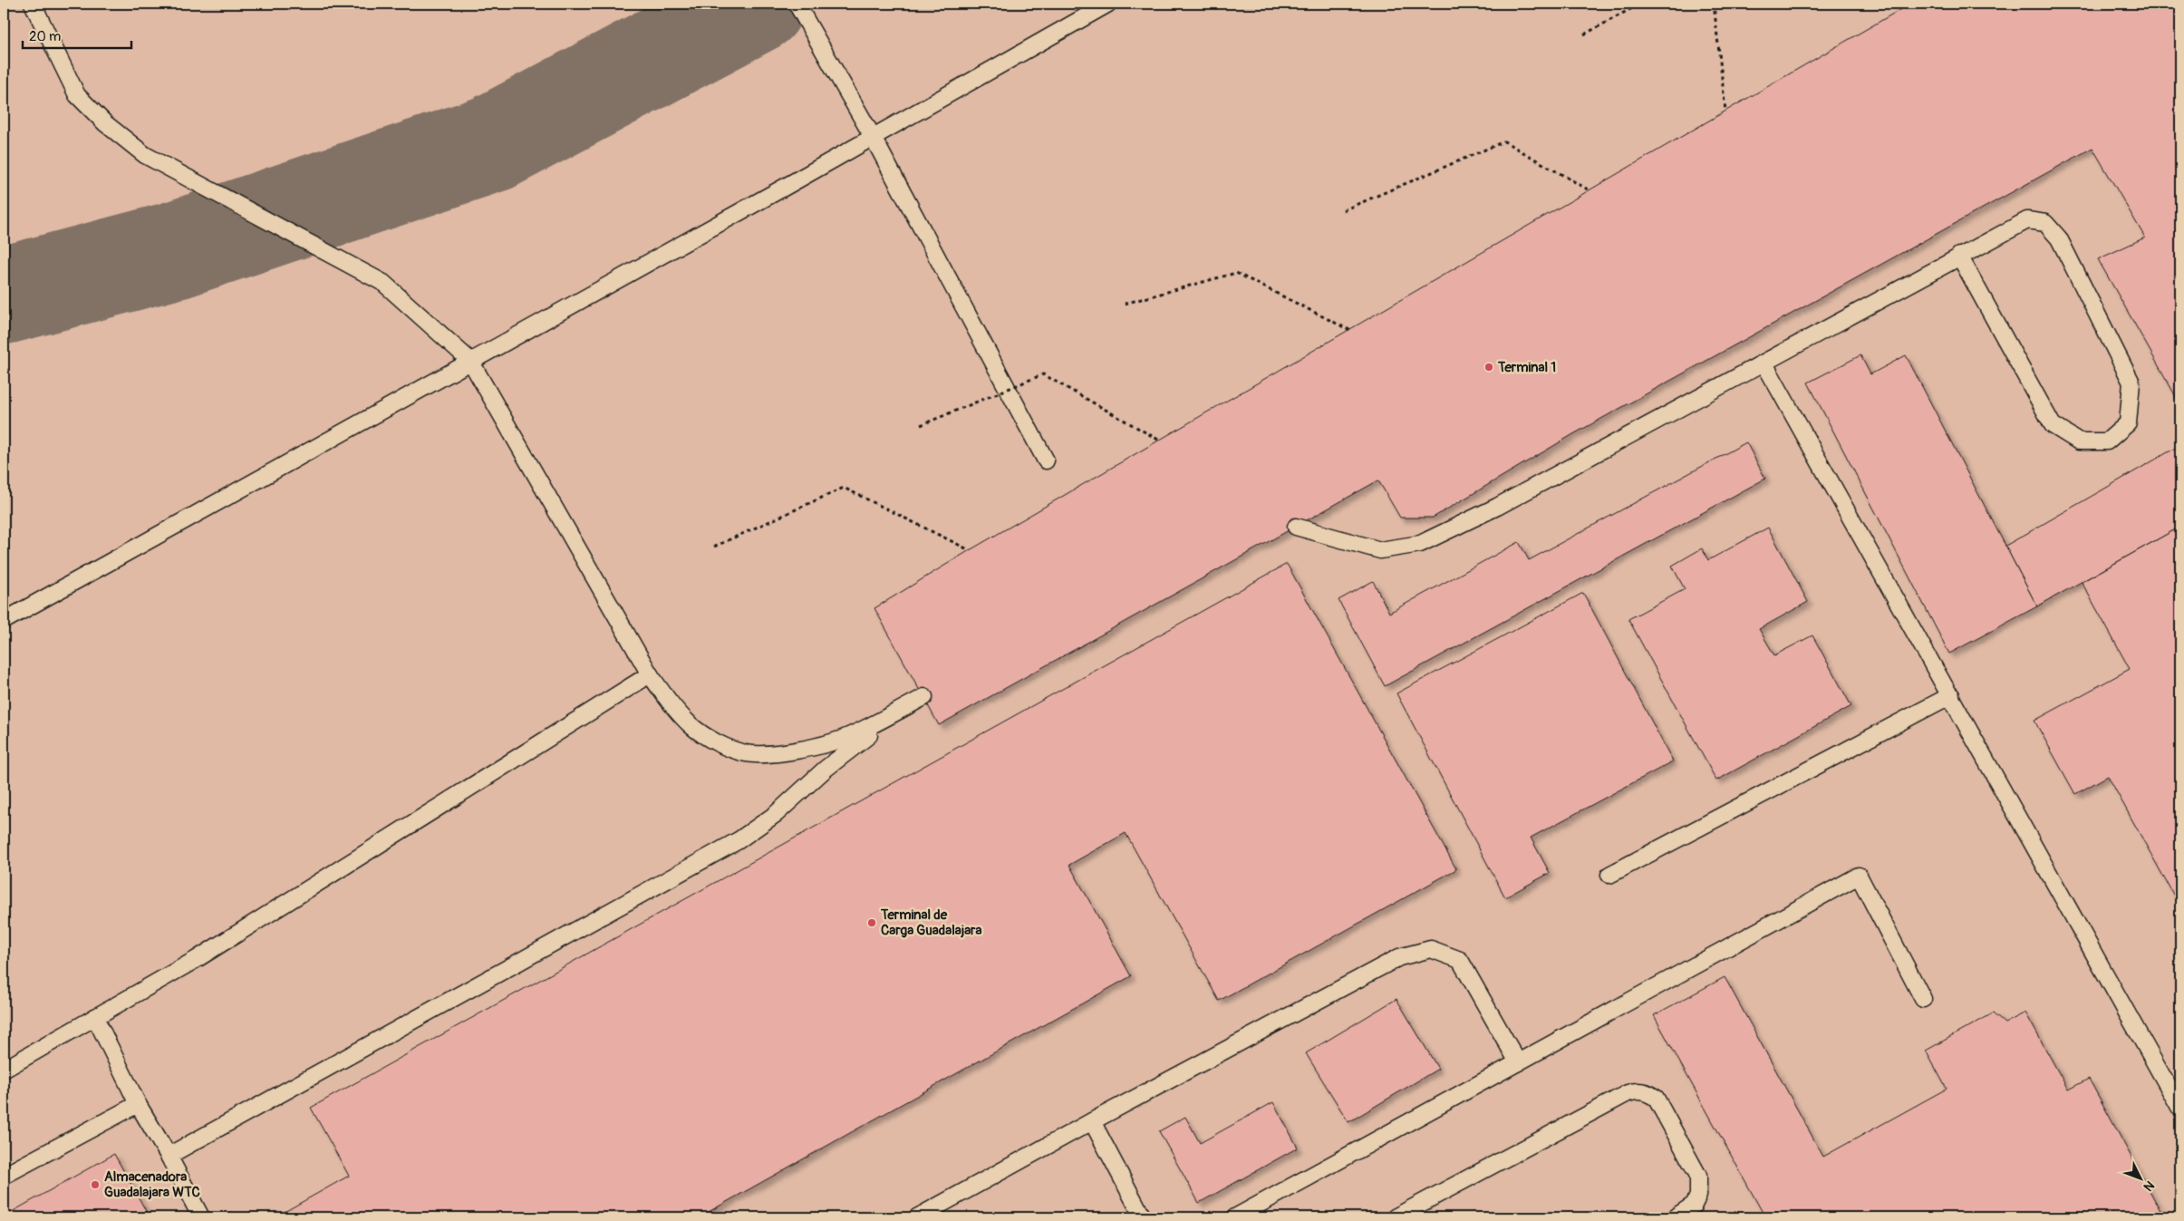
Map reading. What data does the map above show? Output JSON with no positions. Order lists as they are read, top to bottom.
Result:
{
  "places": ["Terminal 1", "Terminal de Carga Guadalajara", "Almacenadora Guadalajara WTC"],
  "scale_bar": "20 m",
  "north": "bottom right"
}
